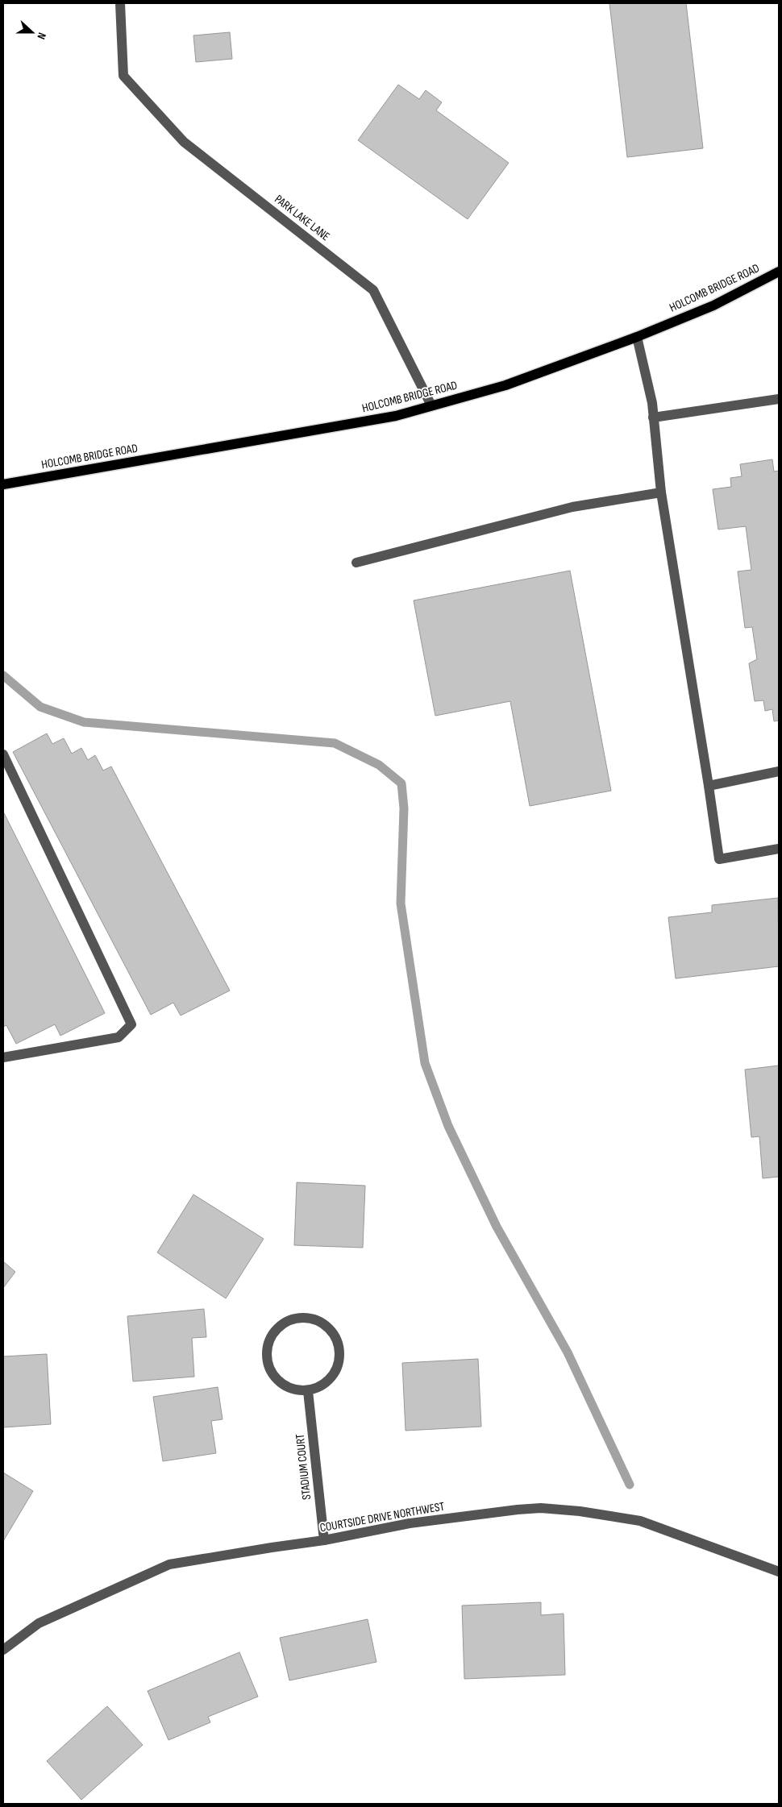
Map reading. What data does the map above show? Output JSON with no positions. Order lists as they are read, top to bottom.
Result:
{
  "streets": {
    "main road": ["HOLCOMB BRIDGE ROAD"],
    "street": ["PARK LAKE LANE", "STADIUM COURT", "COURTSIDE DRIVE NORTHWEST"]
  },
  "crossings": [
    ["PARK LAKE LANE", "HOLCOMB BRIDGE ROAD"],
    ["STADIUM COURT", "COURTSIDE DRIVE NORTHWEST"]
  ],
  "north": "right"
}
